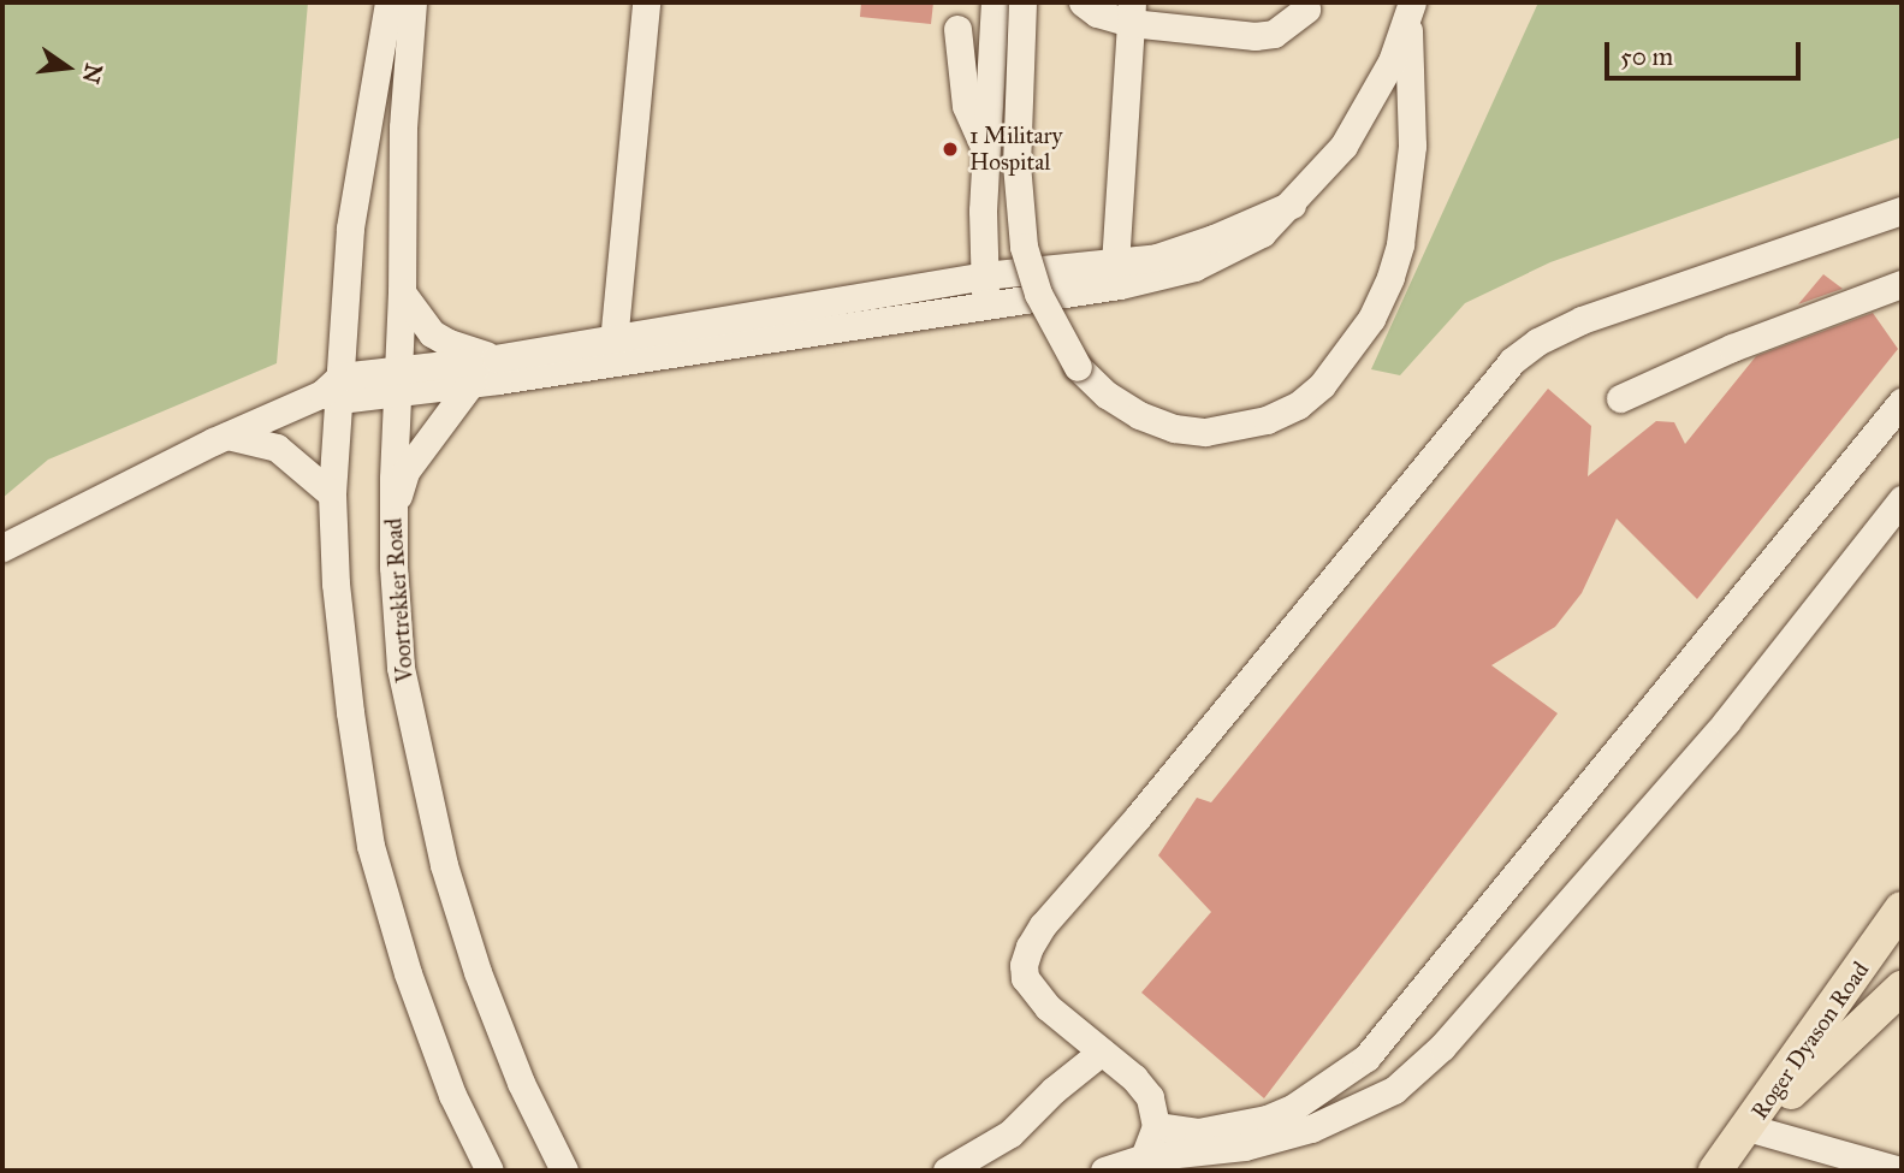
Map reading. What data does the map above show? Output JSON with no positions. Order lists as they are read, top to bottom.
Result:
{
  "streets": {
    "main road": ["Roger Dyason Road"],
    "street": ["Voortrekker Road"]
  },
  "places": ["1 Military Hospital"],
  "scale_bar": "50 m",
  "north": "right"
}
